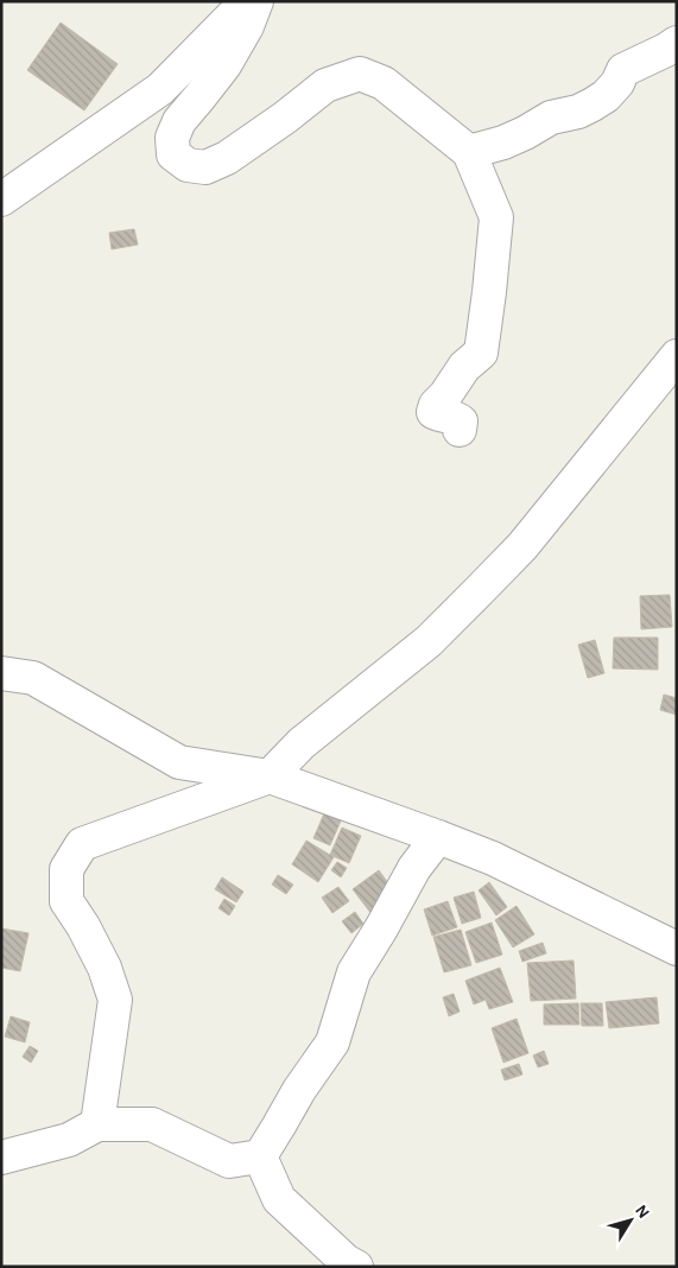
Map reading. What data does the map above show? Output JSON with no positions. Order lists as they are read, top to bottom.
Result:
{
  "north": "top right"
}
